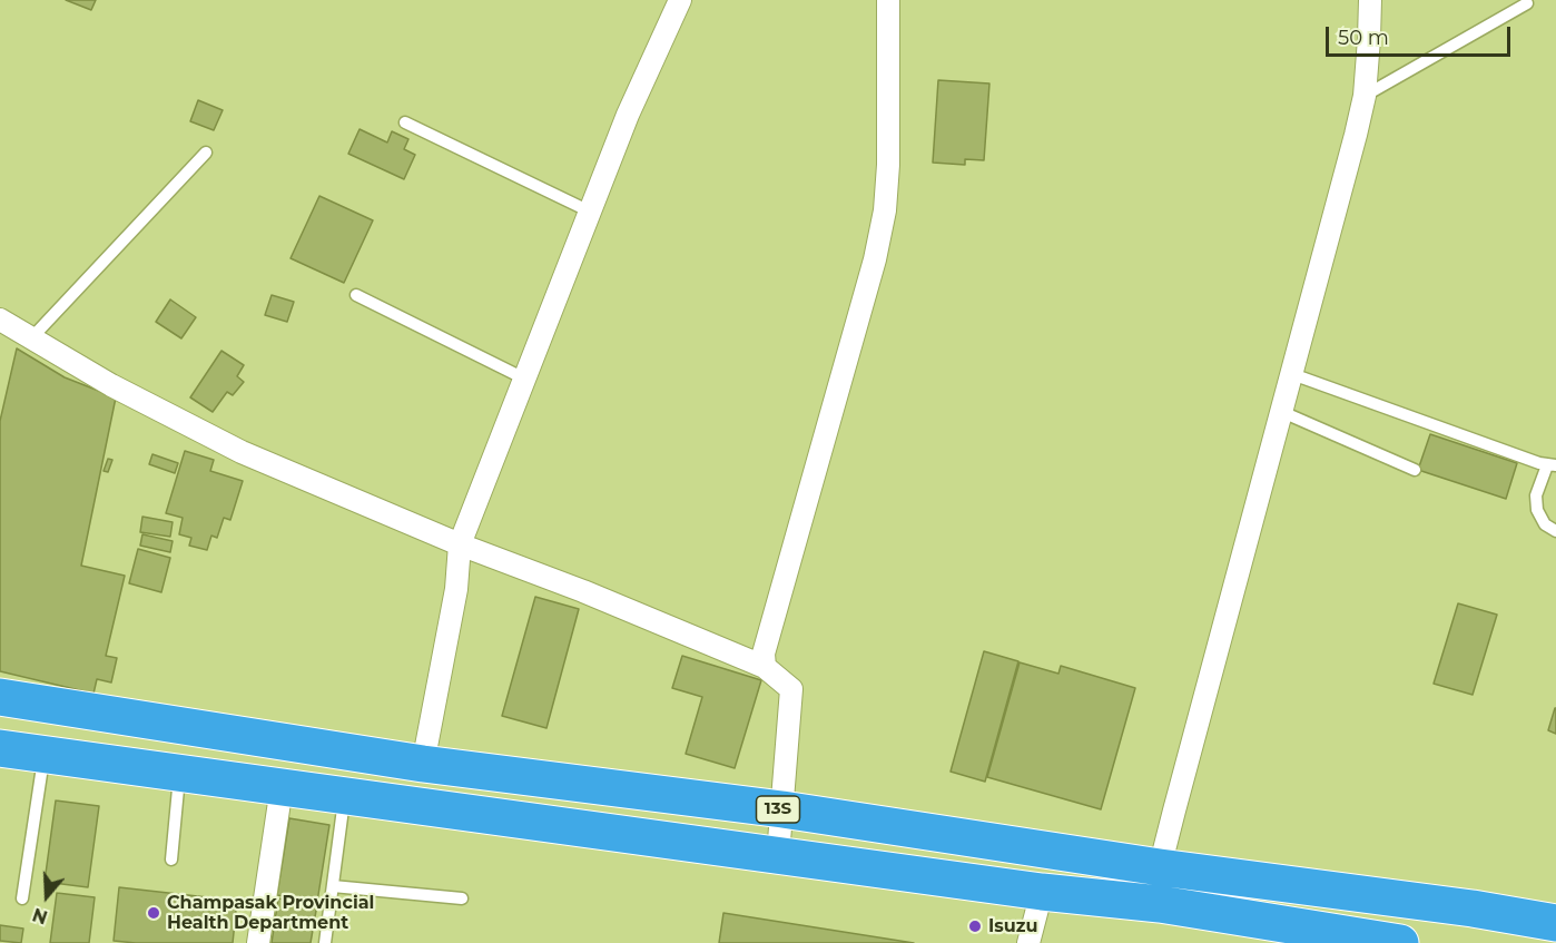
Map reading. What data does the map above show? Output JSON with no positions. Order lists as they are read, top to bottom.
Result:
{
  "streets": {
    "highway": ["13S"]
  },
  "places": ["Champasak Provincial Health Department", "Isuzu"],
  "scale_bar": "50 m",
  "north": "bottom"
}
